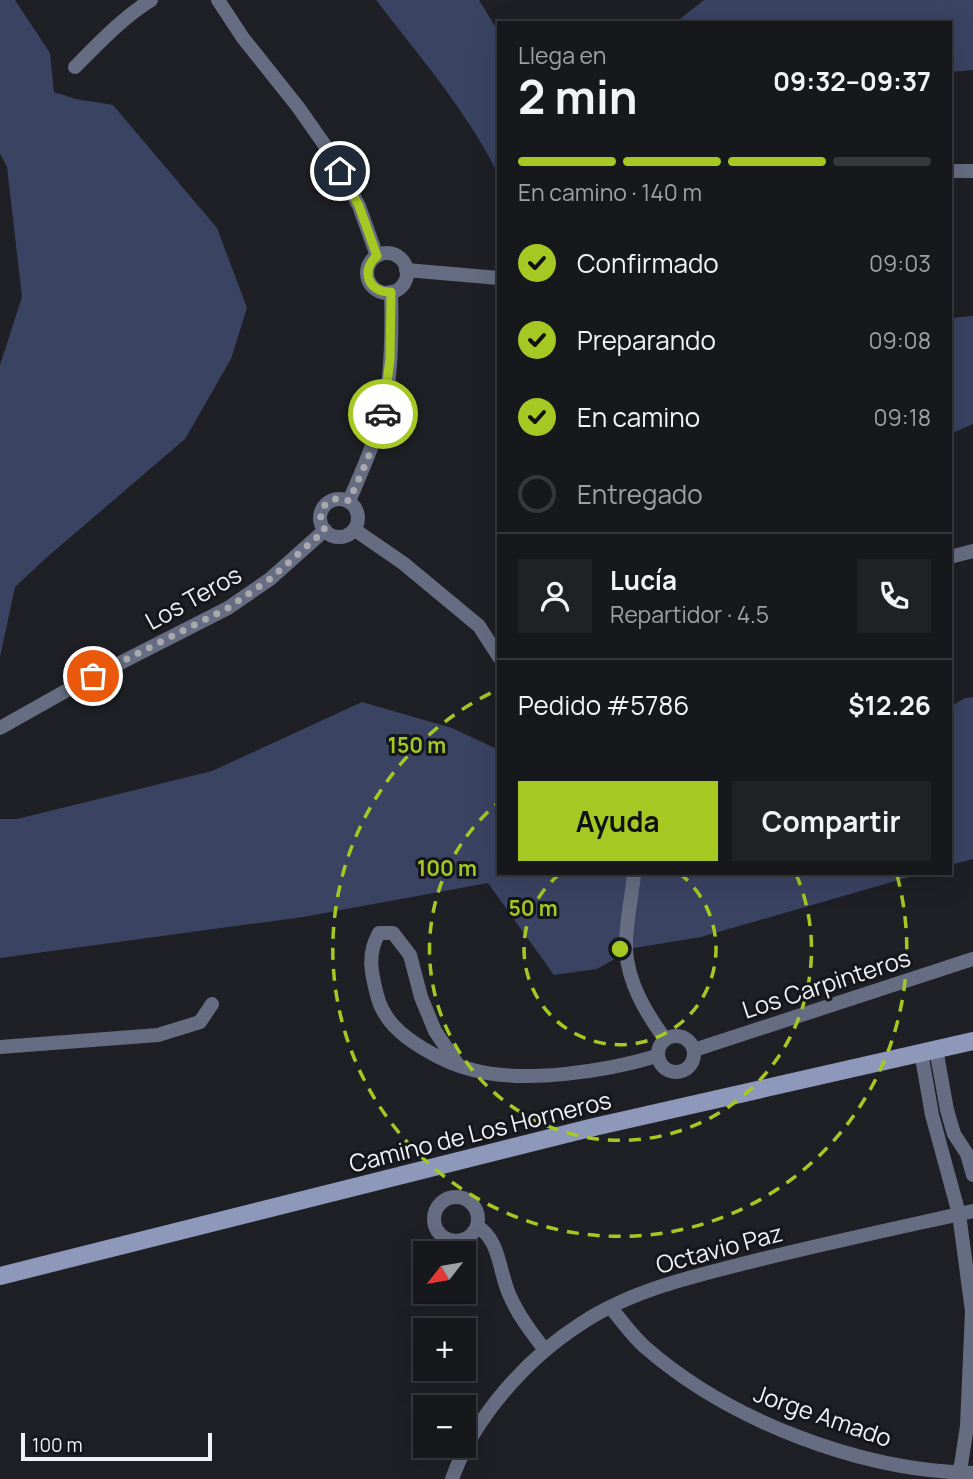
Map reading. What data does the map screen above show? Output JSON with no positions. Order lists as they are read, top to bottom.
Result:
{
  "streets": {
    "street": [
      "Los Teros",
      "Los Carpinteros",
      "Camino de Los Horneros",
      "Octavio Paz",
      "Jorge Amado"
    ]
  },
  "crossings": [
    ["Octavio Paz", "Jorge Amado"]
  ],
  "scale_bar": "100 m",
  "north": "bottom left",
  "page": {
    "heading": ["2 min", "Llega en", "09:32–09:37"],
    "panel": [
      "Lucía",
      "Repartidor · 4.5",
      "Pedido #5786",
      "$12.26"
    ],
    "bar": "En camino · 140 m",
    "list": [
      ["Confirmado", "09:03"],
      ["Preparando", "09:08"],
      ["En camino", "09:18"],
      "Entregado"
    ],
    "buttons": ["Ayuda", "Compartir"],
    "map_buttons": ["+", "−"],
    "scale": "100 m"
  },
  "rings": ["150 m", "100 m", "50 m"]
}
